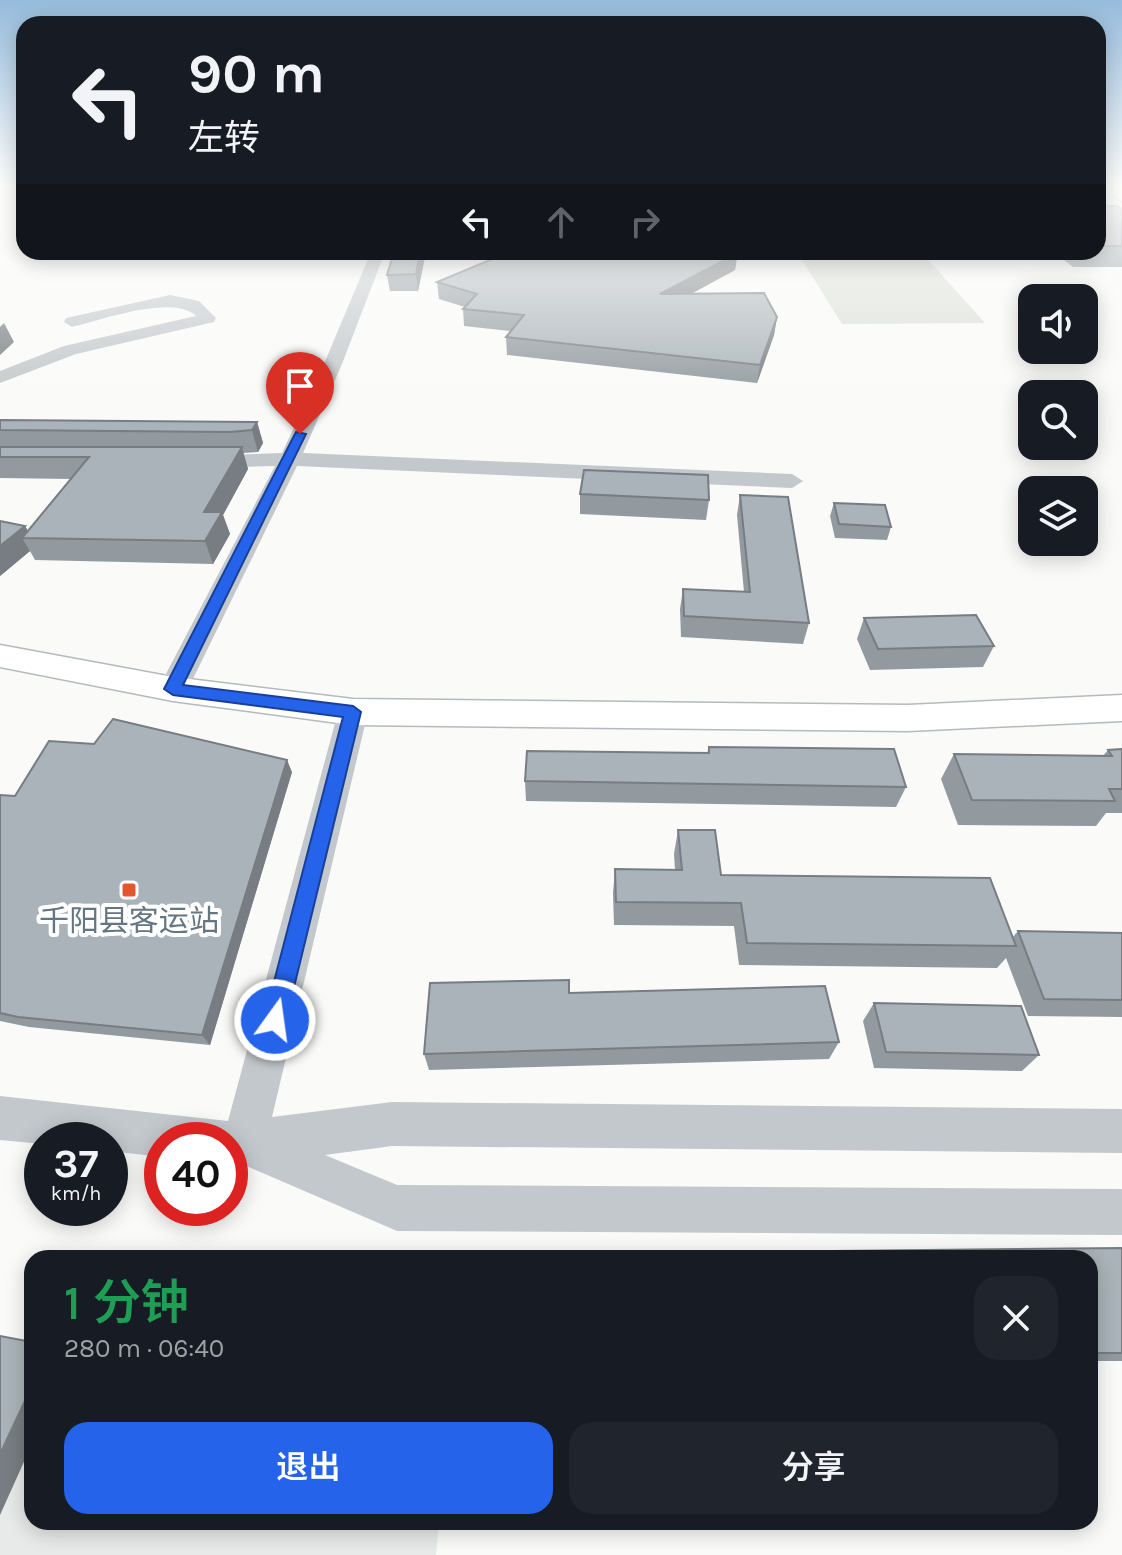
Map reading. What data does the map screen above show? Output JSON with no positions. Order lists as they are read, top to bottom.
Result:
{
  "places": {
    "transit": ["千阳县客运站"]
  },
  "page": {
    "turn": ["90 m", "左转"],
    "speed": "37 km/h",
    "limit": "40",
    "heading": ["1 分钟", "280 m · 06:40"],
    "buttons": ["退出", "分享"]
  }
}
